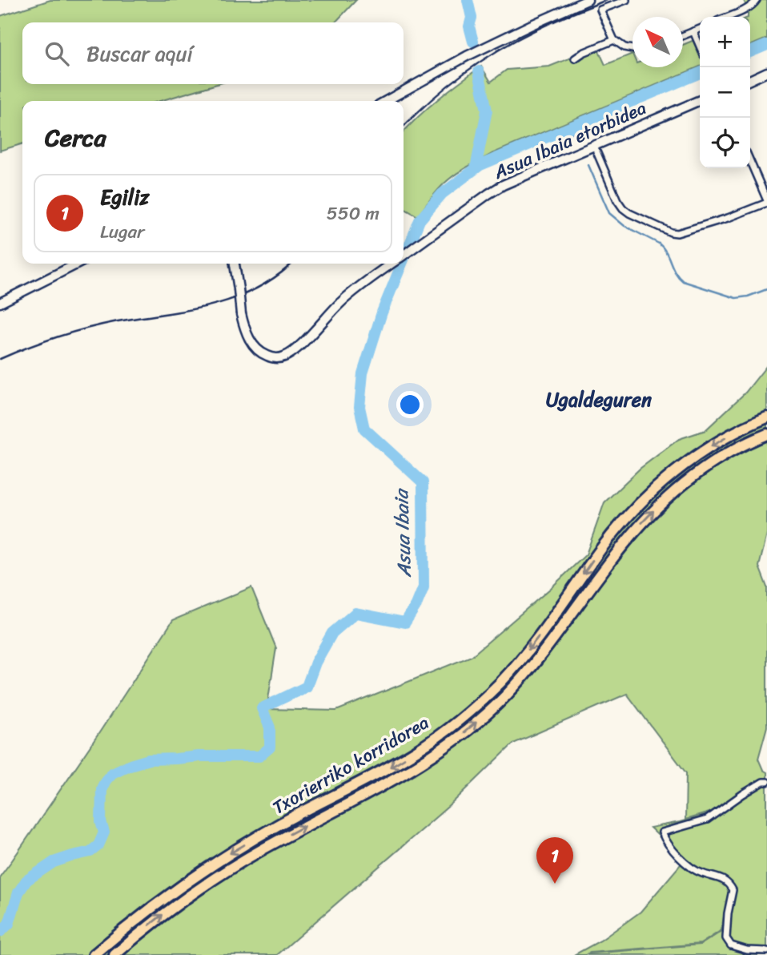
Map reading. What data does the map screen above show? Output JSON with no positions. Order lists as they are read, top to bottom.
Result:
{
  "streets": {
    "highway": ["Txorierriko korridorea"],
    "street": ["Asua Ibaia etorbidea"]
  },
  "districts": ["Ugaldeguren"],
  "water": ["Asua Ibaia"],
  "north": "top left",
  "page": {
    "map_buttons": ["+", "−"],
    "search": "Buscar aquí",
    "heading": "Cerca",
    "list": [
      {
        "mark": "1",
        "name": "Egiliz",
        "note": "Lugar",
        "value": "550 m"
      }
    ],
    "pins": "1"
  }
}
